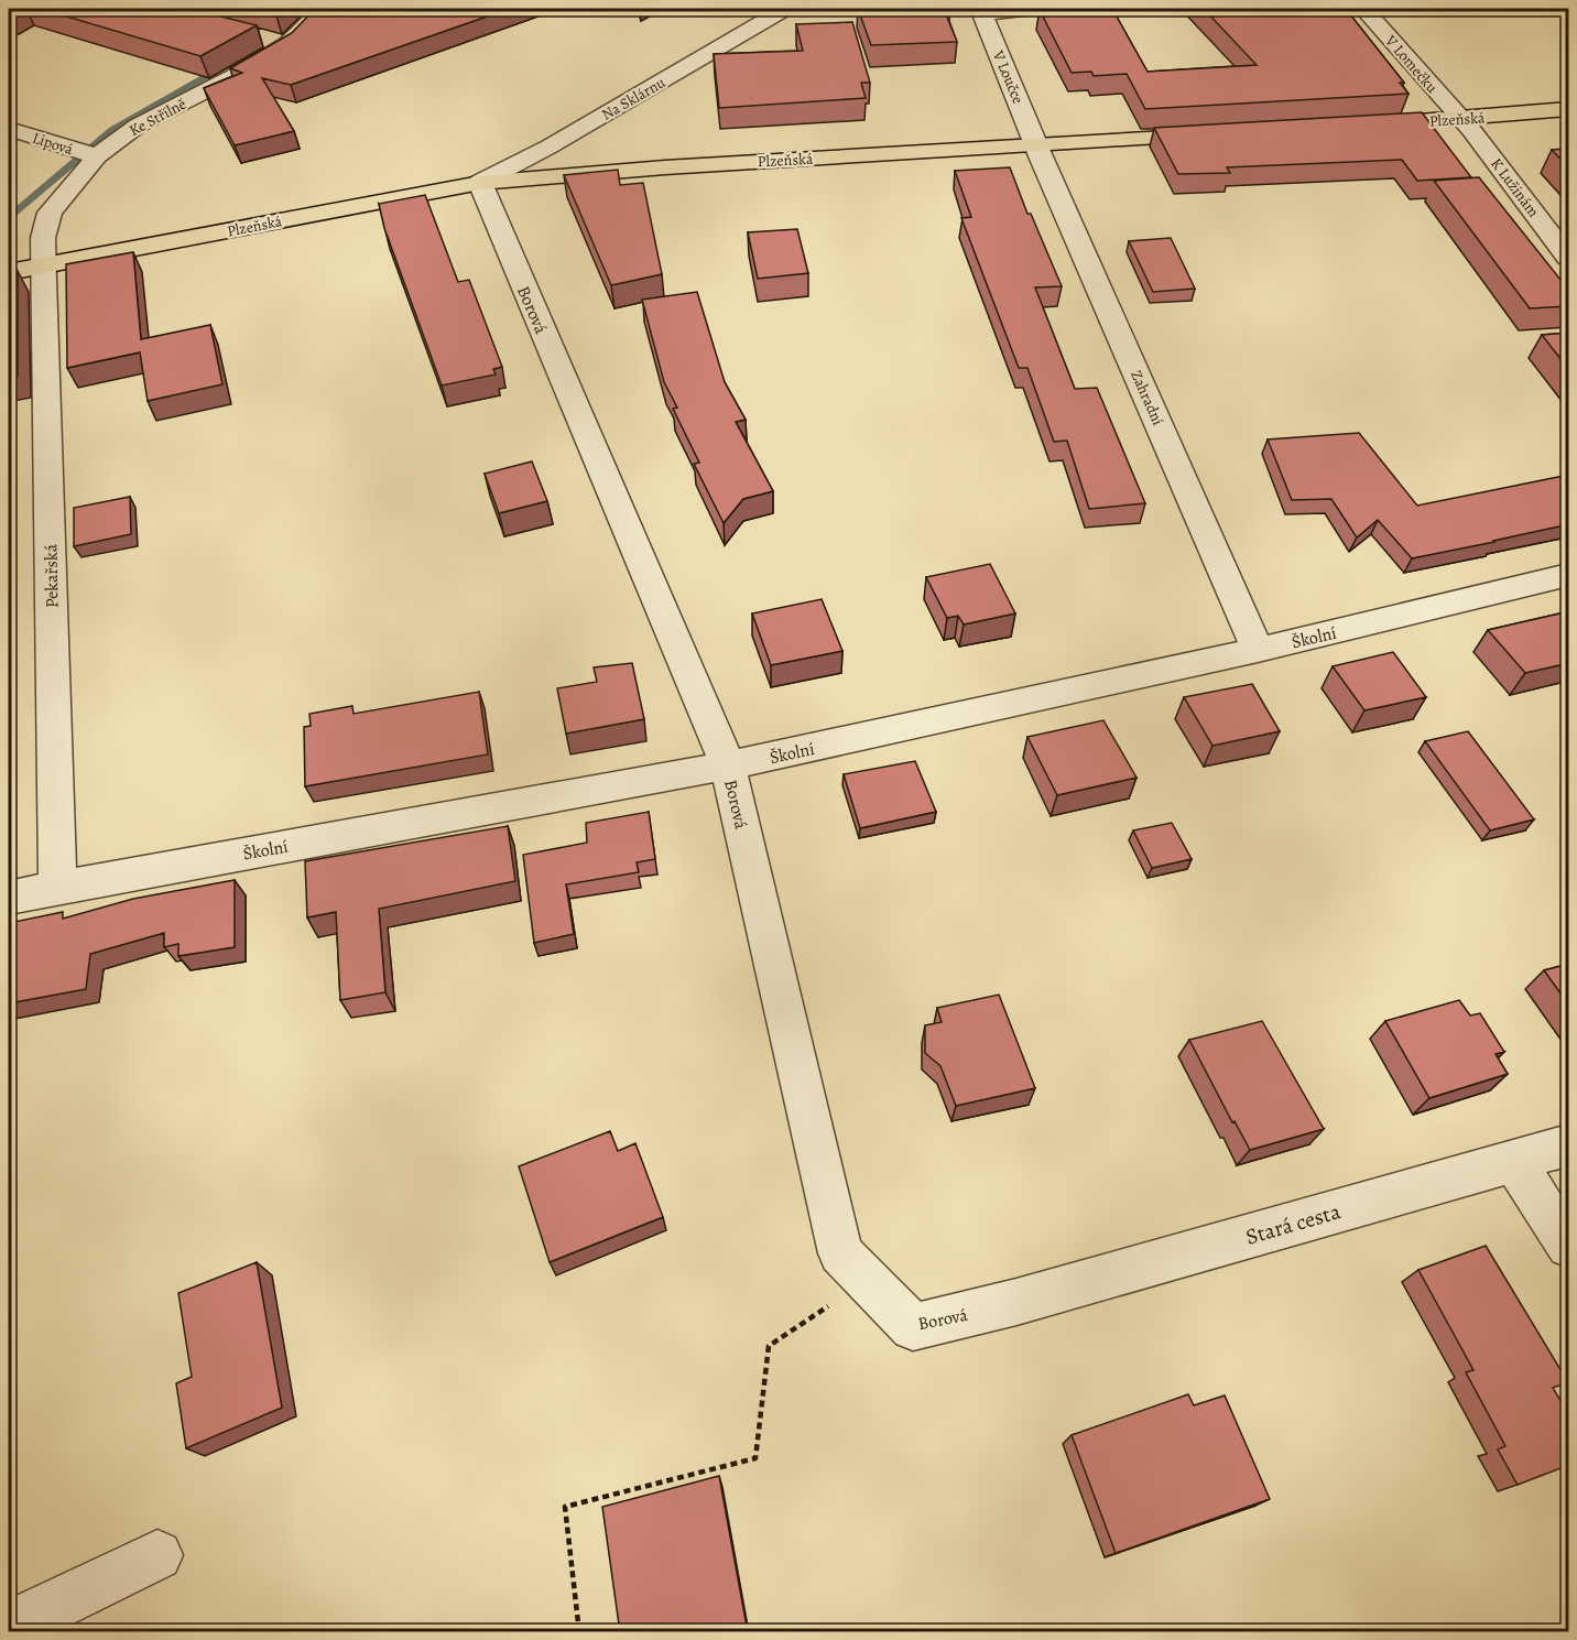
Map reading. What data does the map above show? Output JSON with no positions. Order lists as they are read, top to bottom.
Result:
{
  "streets": {
    "main road": ["Plzeňská"],
    "street": [
      "V Lomečku",
      "V Loučce",
      "Na Sklárnu",
      "Ke Střílně",
      "Lipová",
      "K Lužinám",
      "Borová",
      "Zahradní",
      "Pekařská",
      "Školní",
      "Stará cesta"
    ]
  },
  "crossings": [
    ["V Lomečku", "Plzeňská"],
    ["V Lomečku", "K Lužinám"],
    ["V Loučce", "Plzeňská"],
    ["V Loučce", "Zahradní"],
    ["Na Sklárnu", "Plzeňská"],
    ["Na Sklárnu", "Borová"],
    ["Ke Střílně", "Plzeňská"],
    ["Ke Střílně", "Lipová"],
    ["Ke Střílně", "Pekařská"],
    ["Plzeňská", "K Lužinám"],
    ["Plzeňská", "Borová"],
    ["Plzeňská", "Zahradní"],
    ["Plzeňská", "Pekařská"],
    ["Borová", "Školní"],
    ["Borová", "Stará cesta"],
    ["Zahradní", "Školní"],
    ["Pekařská", "Školní"]
  ]
}
